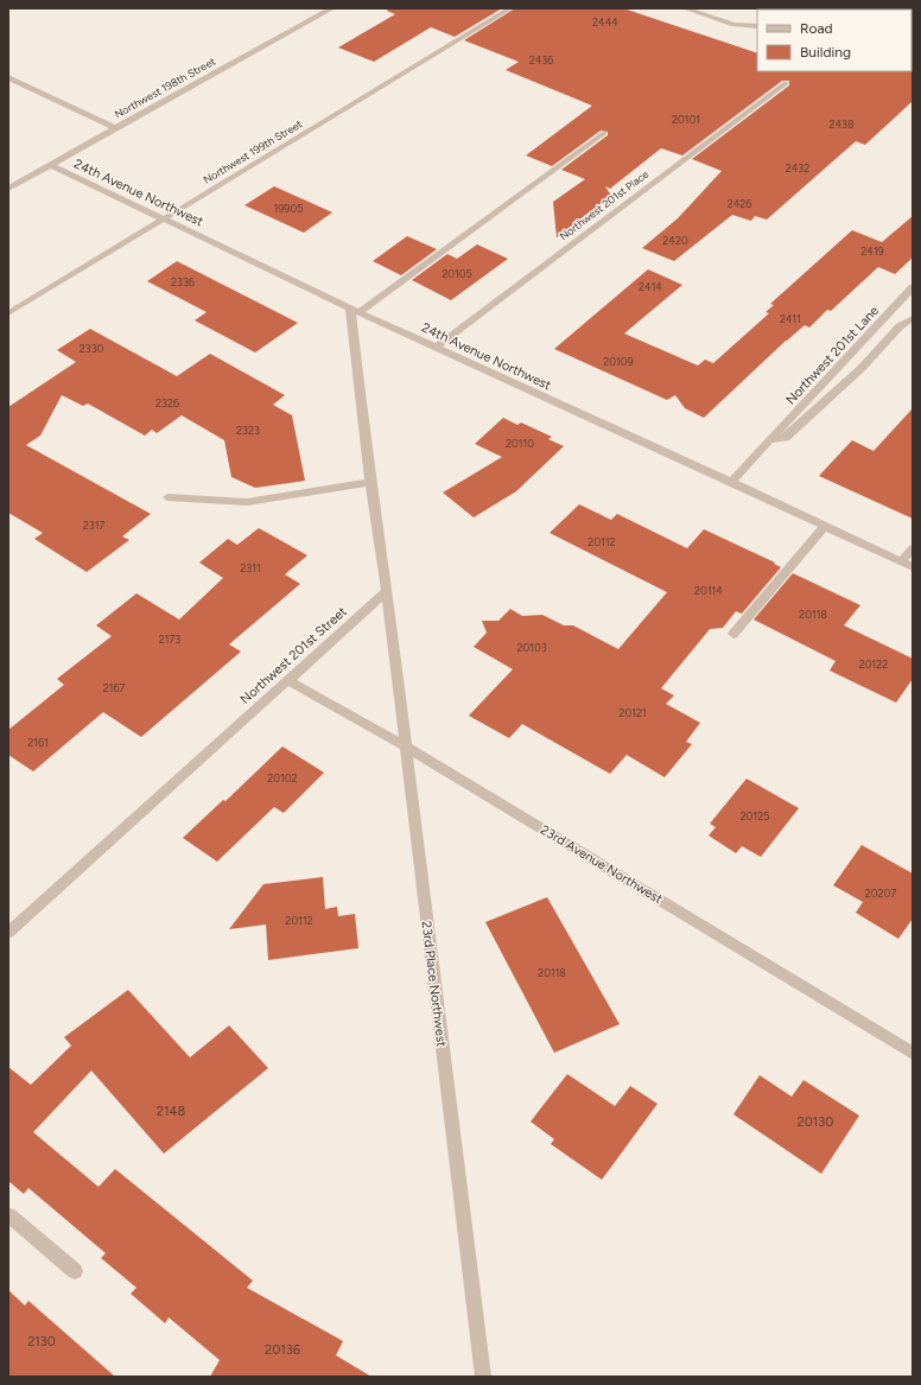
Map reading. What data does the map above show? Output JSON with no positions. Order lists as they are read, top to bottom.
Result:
{
  "streets": {
    "street": [
      "Northwest 198th Street",
      "Northwest 199th Street",
      "24th Avenue Northwest",
      "Northwest 201st Place",
      "Northwest 201st Lane",
      "Northwest 201st Street",
      "23rd Avenue Northwest",
      "23rd Place Northwest"
    ]
  },
  "crossings": [
    ["Northwest 198th Street", "24th Avenue Northwest"],
    ["Northwest 199th Street", "24th Avenue Northwest"],
    ["24th Avenue Northwest", "Northwest 201st Place"],
    ["24th Avenue Northwest", "Northwest 201st Lane"],
    ["Northwest 201st Street", "23rd Avenue Northwest"],
    ["Northwest 201st Street", "23rd Place Northwest"],
    ["23rd Avenue Northwest", "23rd Place Northwest"]
  ],
  "house_numbers": [
    "2444",
    "2436",
    "20101",
    "2438",
    "2432",
    "2426",
    "19905",
    "2420",
    "2419",
    "20105",
    "2336",
    "2414",
    "2411",
    "2330",
    "20109",
    "2326",
    "2323",
    "20110",
    "2317",
    "20112",
    "2311",
    "20114",
    "20118",
    "2173",
    "20103",
    "20122",
    "2167",
    "20121",
    "2161",
    "20102",
    "20125",
    "20207",
    "20112",
    "20118",
    "2148",
    "20130",
    "2130",
    "20136"
  ],
  "legend": ["Road", "Building"]
}
